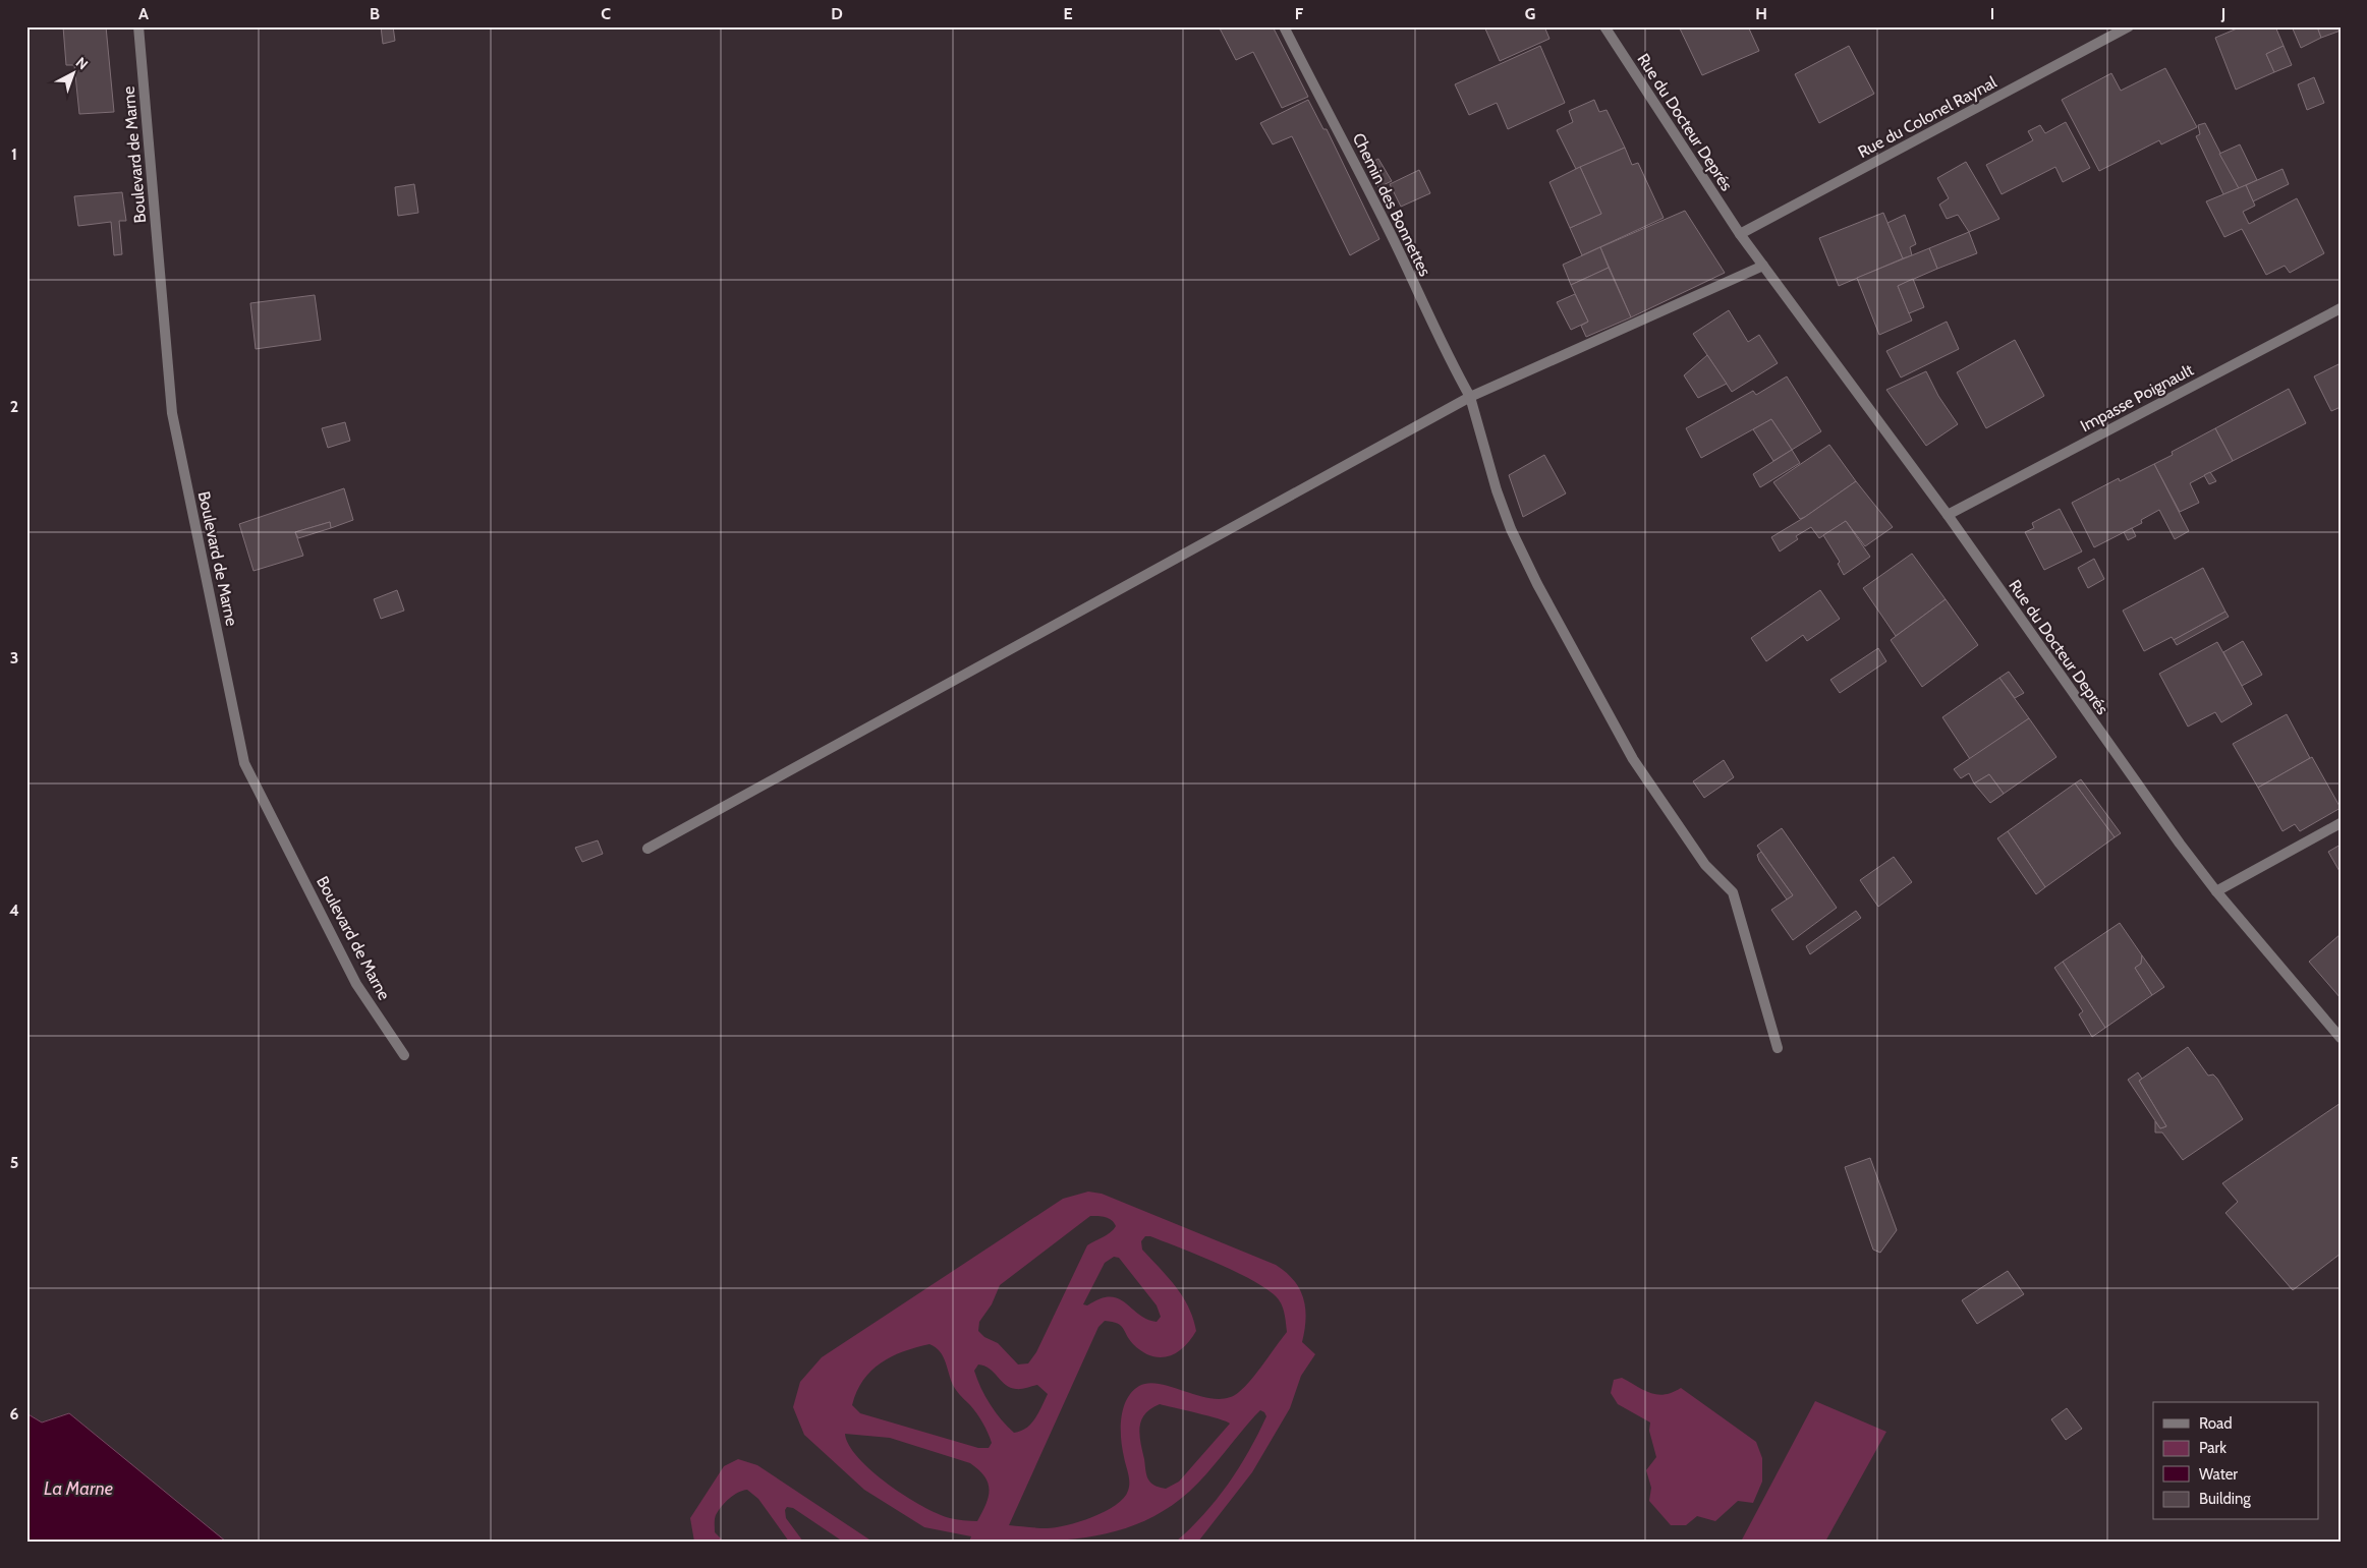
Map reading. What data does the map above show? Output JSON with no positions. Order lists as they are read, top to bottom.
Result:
{
  "streets": {
    "street": [
      "Rue du Colonel Raynal",
      "Rue du Docteur Deprés",
      "Boulevard de Marne",
      "Chemin des Bonnettes",
      "Impasse Poignault"
    ]
  },
  "crossings": [
    ["Rue du Colonel Raynal", "Rue du Docteur Deprés"],
    ["Rue du Docteur Deprés", "Impasse Poignault"]
  ],
  "water": ["La Marne"],
  "legend": [
    "Road",
    "Park",
    "Water",
    "Building"
  ],
  "north": "top right",
  "grid": {
    "columns": [
      "A",
      "B",
      "C",
      "D",
      "E",
      "F",
      "G",
      "H",
      "I",
      "J"
    ],
    "rows": [
      "1",
      "2",
      "3",
      "4",
      "5",
      "6"
    ]
  }
}
